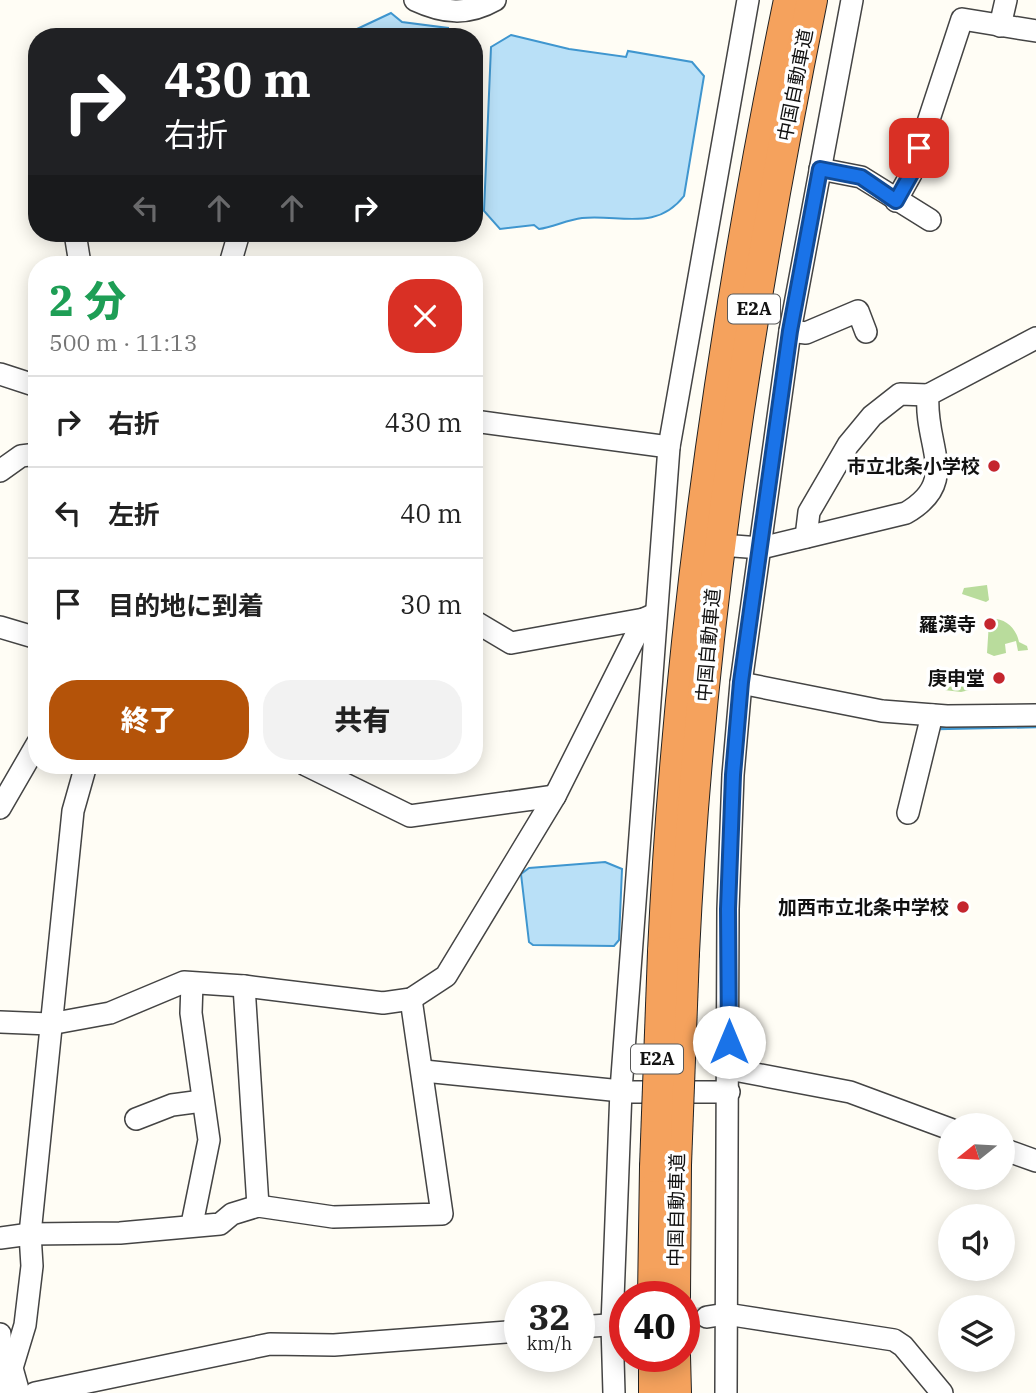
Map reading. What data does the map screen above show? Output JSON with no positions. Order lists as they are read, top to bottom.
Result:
{
  "streets": {
    "highway": ["中国自動車道", "E2A"]
  },
  "places": [
    "市立北条小学校",
    "羅漢寺",
    "庚申堂",
    "加西市立北条中学校"
  ],
  "north": "left",
  "page": {
    "turn": ["430 m", "右折"],
    "heading": ["2 分", "500 m · 11:13"],
    "list": [
      {
        "name": "右折",
        "value": "430 m"
      },
      {
        "name": "左折",
        "value": "40 m"
      },
      {
        "name": "目的地に到着",
        "value": "30 m"
      }
    ],
    "buttons": ["終了", "共有"],
    "speed": "32 km/h",
    "limit": "40"
  }
}
